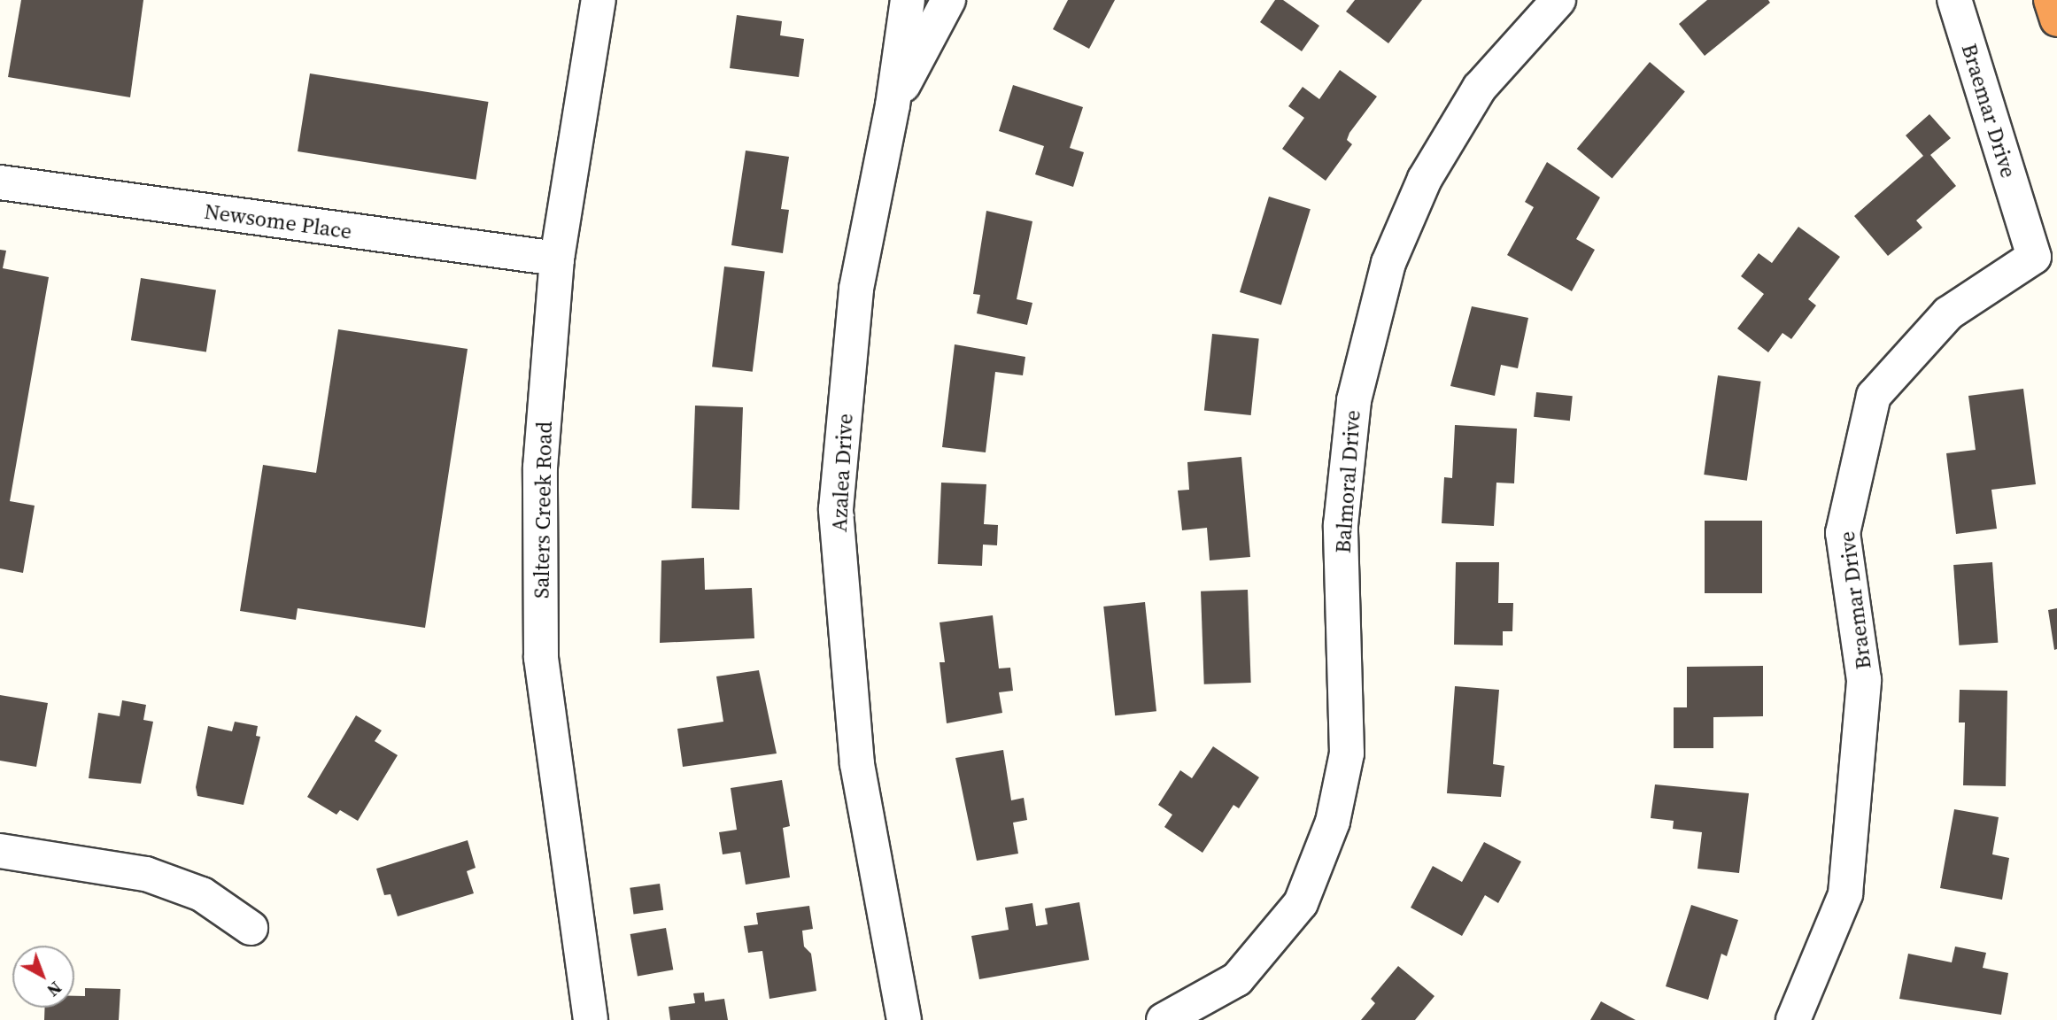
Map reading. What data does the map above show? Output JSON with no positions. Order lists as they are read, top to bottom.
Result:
{
  "streets": {
    "street": [
      "Braemar Drive",
      "Newsome Place",
      "Azalea Drive",
      "Balmoral Drive",
      "Salters Creek Road"
    ]
  },
  "crossings": [
    ["Newsome Place", "Salters Creek Road"]
  ],
  "north": "bottom right"
}
